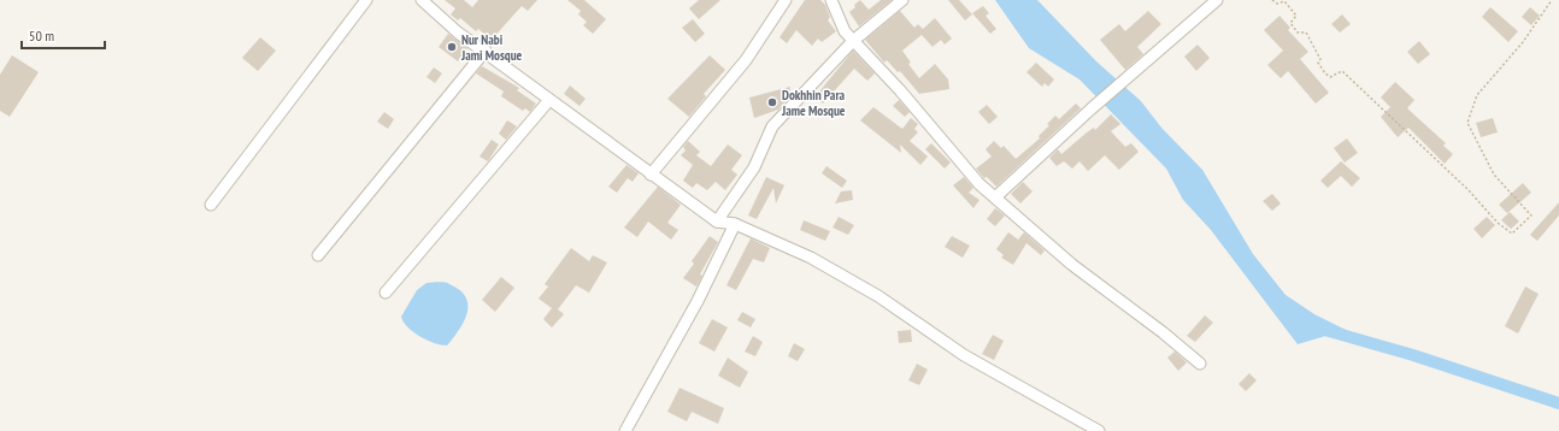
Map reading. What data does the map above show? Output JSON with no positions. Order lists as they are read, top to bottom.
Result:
{
  "places": ["Nur Nabi Jami Mosque", "Dokhhin Para Jame Mosque"],
  "scale_bar": "50 m"
}
